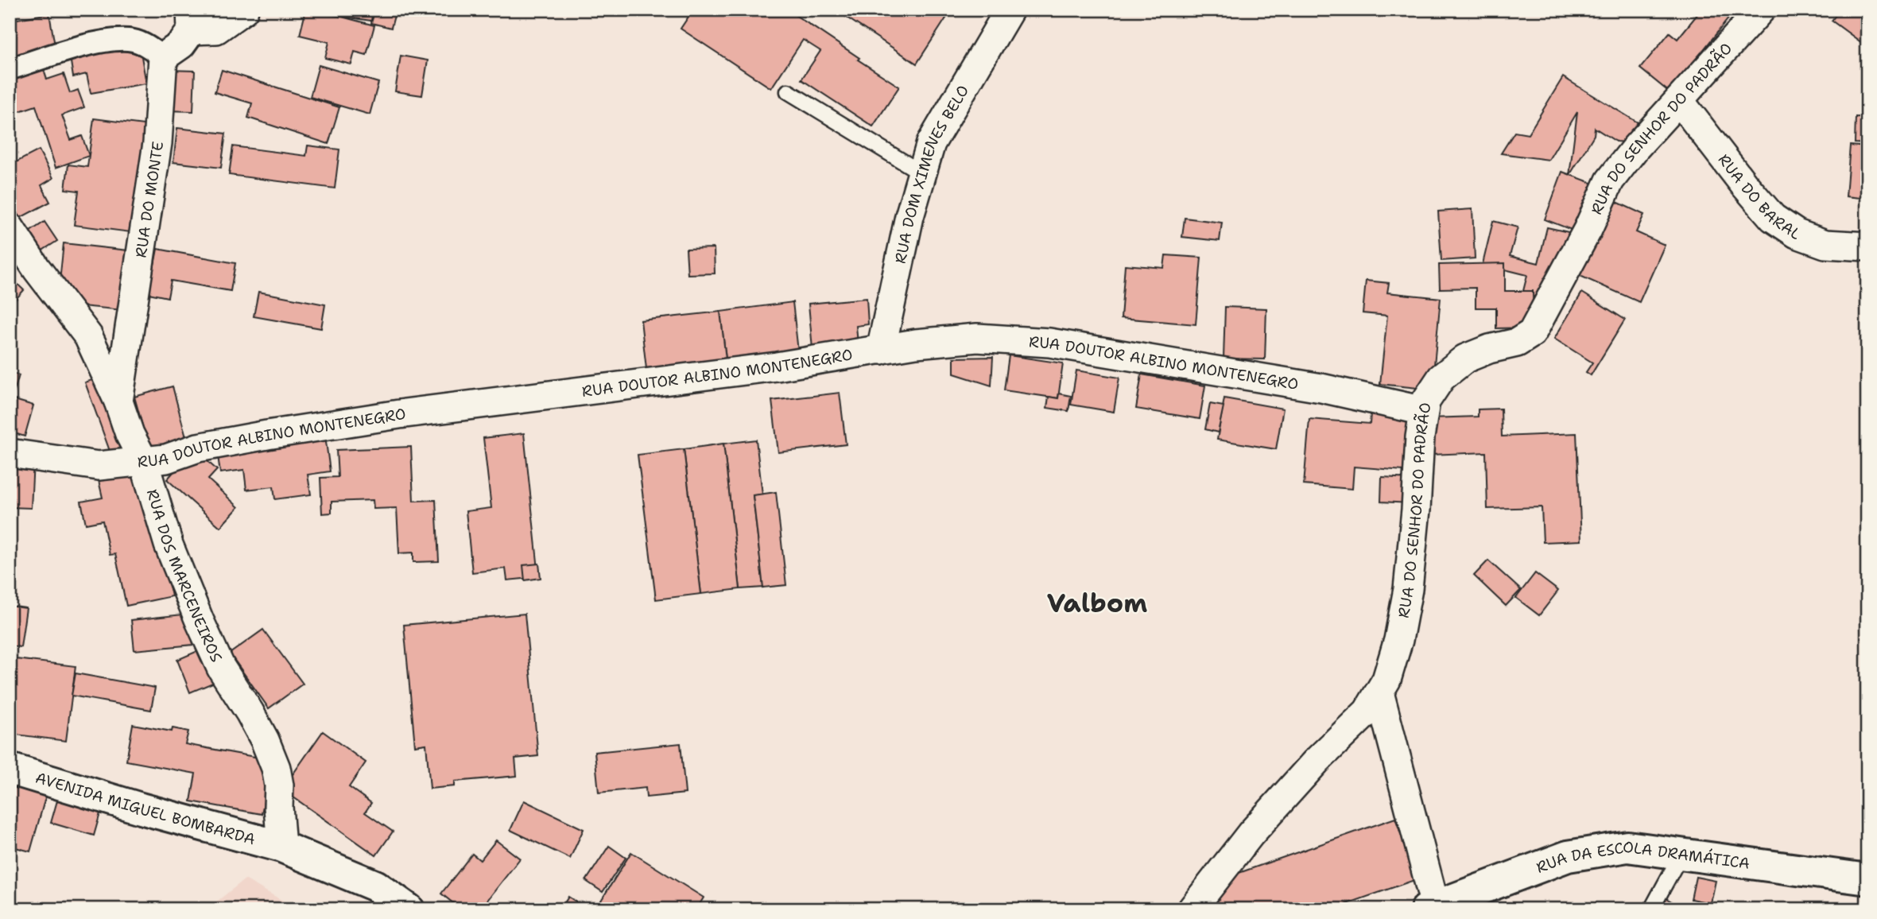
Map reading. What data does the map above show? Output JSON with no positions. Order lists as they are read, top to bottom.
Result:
{
  "streets": {
    "street": [
      "RUA DO SENHOR DO PADRÃO",
      "RUA DOM XIMENES BELO",
      "RUA DO BARAL",
      "RUA DO MONTE",
      "RUA DOUTOR ALBINO MONTENEGRO",
      "RUA DOS MARCENEIROS",
      "AVENIDA MIGUEL BOMBARDA",
      "RUA DA ESCOLA DRAMÁTICA"
    ]
  },
  "crossings": [
    ["RUA DO SENHOR DO PADRÃO", "RUA DO BARAL"],
    ["RUA DO SENHOR DO PADRÃO", "RUA DOUTOR ALBINO MONTENEGRO"],
    ["RUA DOM XIMENES BELO", "RUA DOUTOR ALBINO MONTENEGRO"],
    ["RUA DO MONTE", "RUA DOS MARCENEIROS"],
    ["RUA DOUTOR ALBINO MONTENEGRO", "RUA DOS MARCENEIROS"],
    ["RUA DOS MARCENEIROS", "AVENIDA MIGUEL BOMBARDA"]
  ],
  "districts": ["Valbom"]
}
